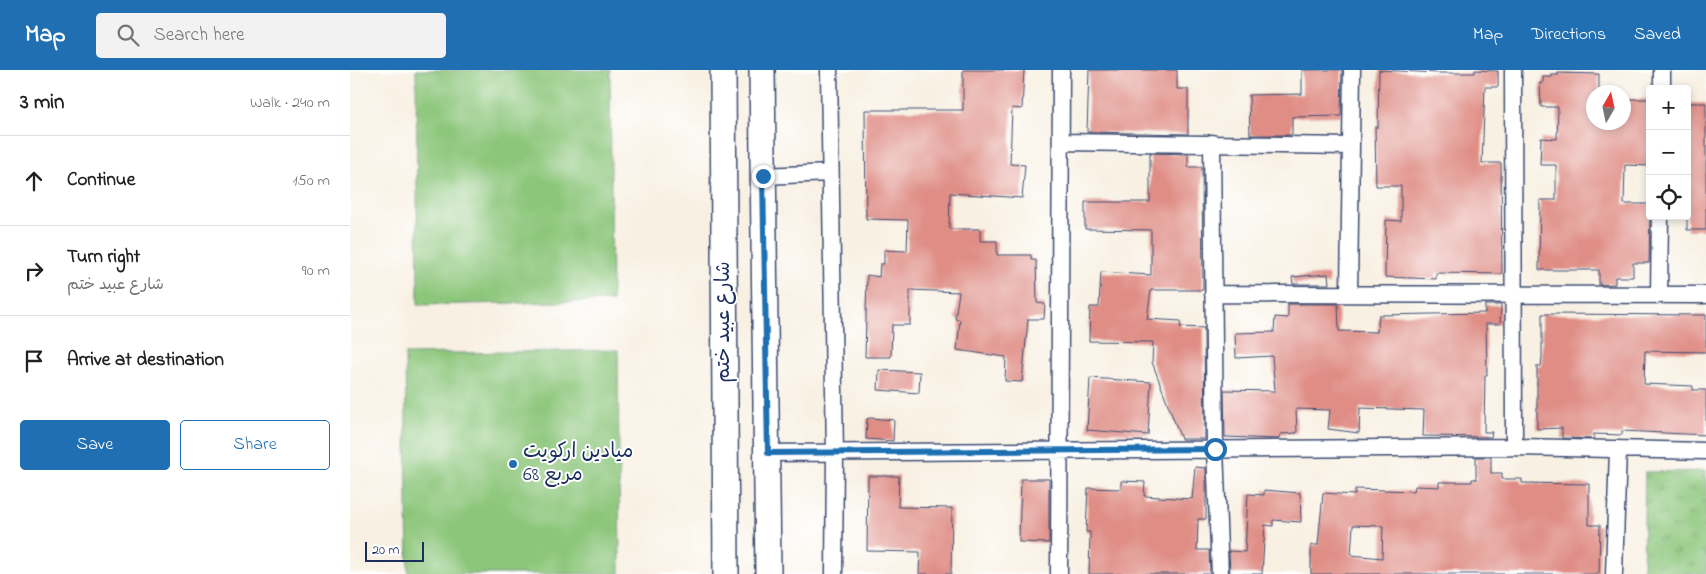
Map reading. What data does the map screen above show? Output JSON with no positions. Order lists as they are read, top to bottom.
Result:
{
  "streets": {
    "main road": ["شارع عبيد ختم"]
  },
  "places": ["ميادين اركويت مربع 68"],
  "scale_bar": "20 m",
  "north": "top",
  "page": {
    "header": "Map",
    "search": "Search here",
    "nav": ["Map", "Directions", "Saved"],
    "heading": ["3 min", "Walk · 240 m"],
    "map_buttons": ["+", "−"],
    "list": [
      ["Continue", "150 m"],
      ["Turn right", "شارع عبيد ختم", "90 m"],
      "Arrive at destination"
    ],
    "buttons": ["Save", "Share"],
    "scale": "20 m"
  }
}
